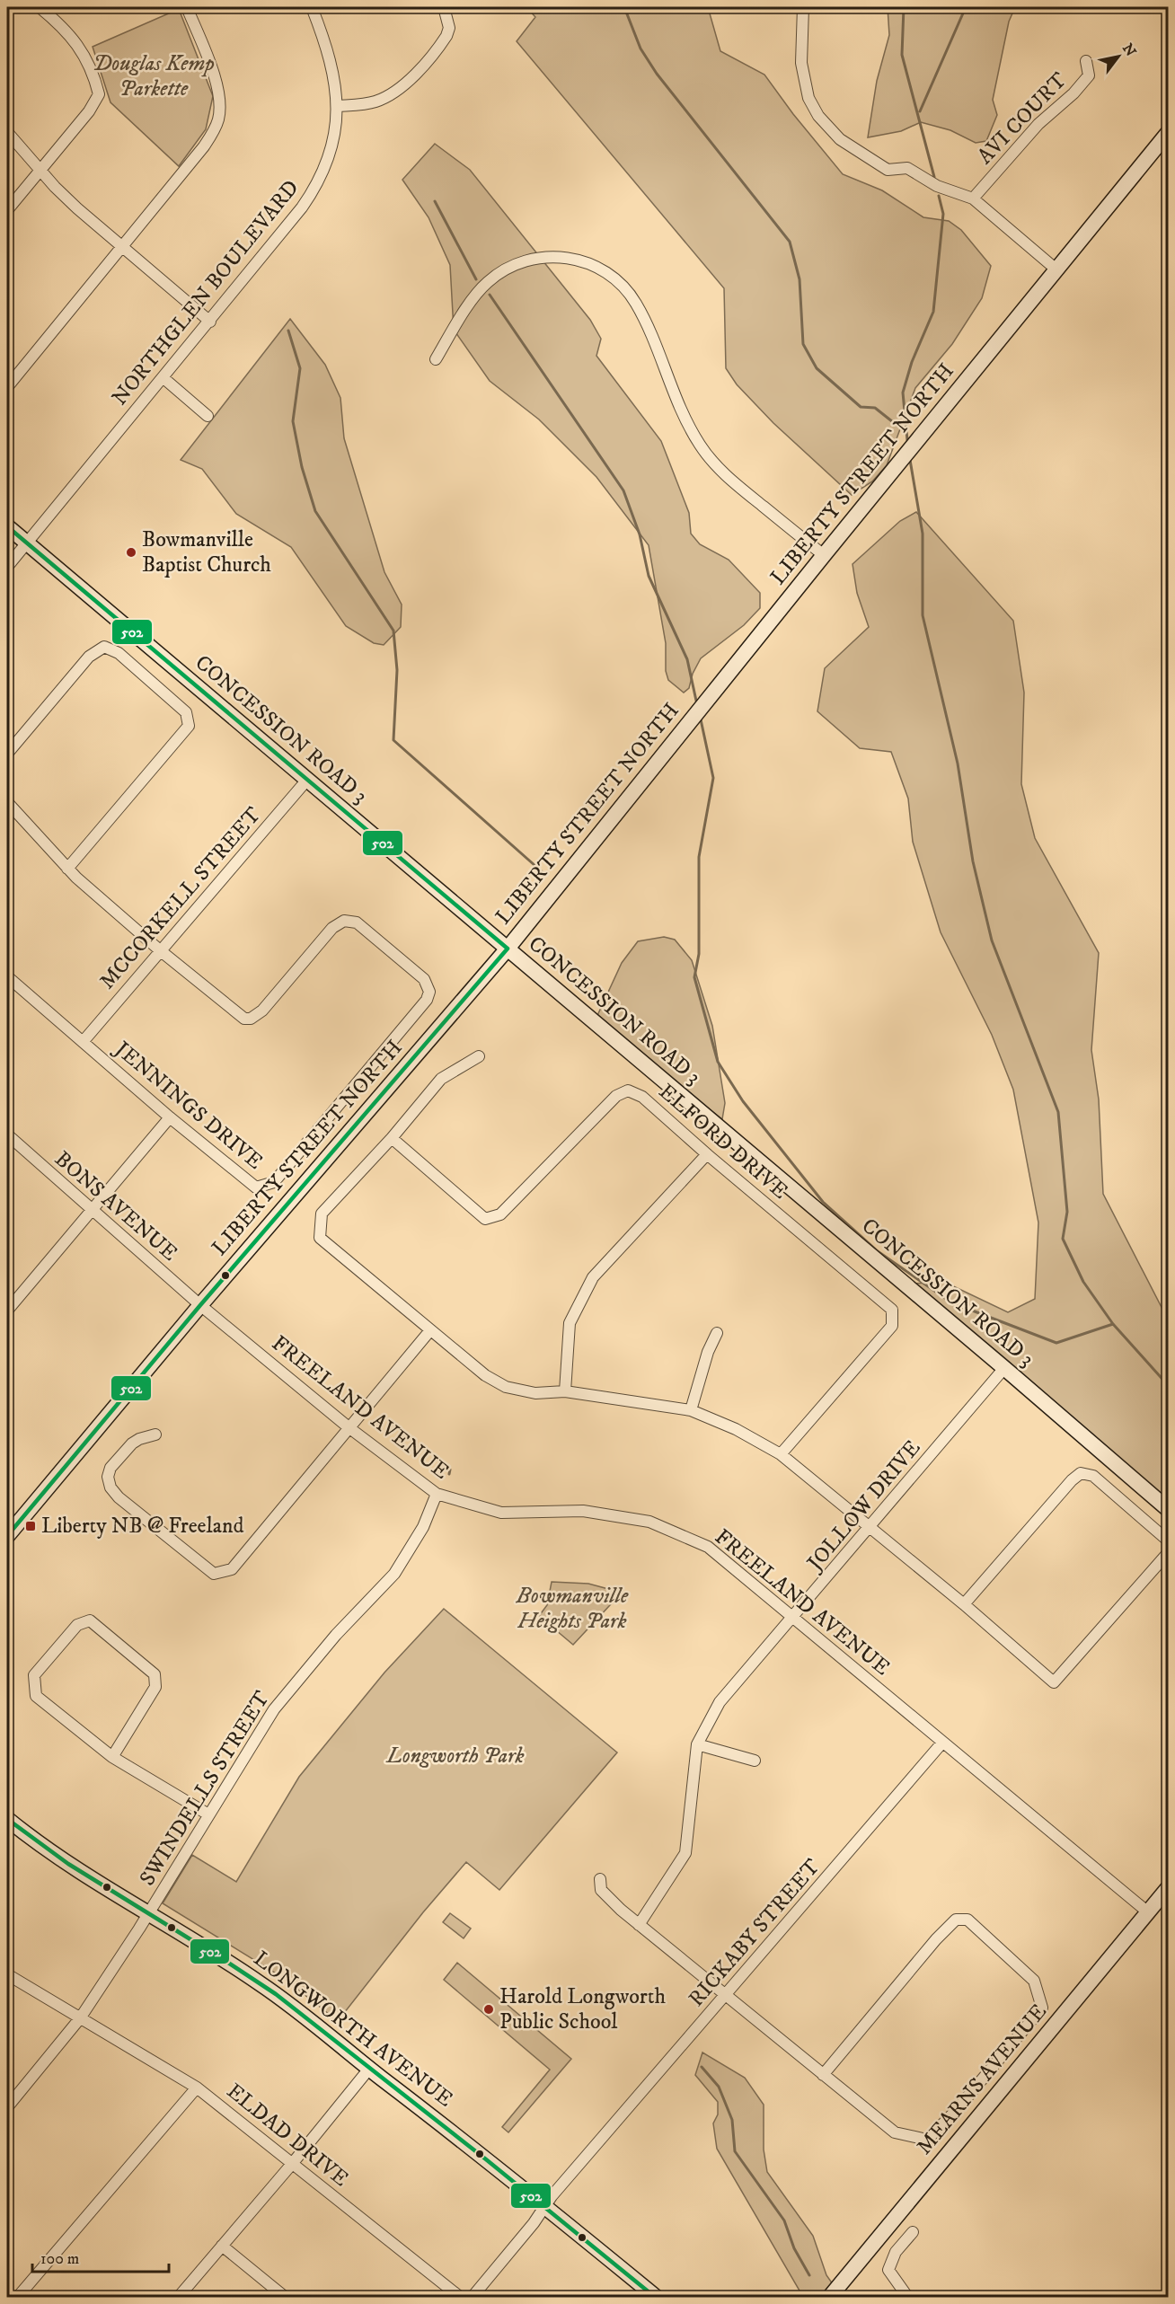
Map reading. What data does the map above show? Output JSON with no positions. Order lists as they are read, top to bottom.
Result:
{
  "streets": {
    "street": [
      "AVI COURT",
      "NORTHGLEN BOULEVARD",
      "LIBERTY STREET NORTH",
      "CONCESSION ROAD 3",
      "MCCORKELL STREET",
      "JENNINGS DRIVE",
      "ELFORD DRIVE",
      "BONS AVENUE",
      "FREELAND AVENUE",
      "JOLLOW DRIVE",
      "SWINDELLS STREET",
      "RICKABY STREET",
      "LONGWORTH AVENUE",
      "MEARNS AVENUE",
      "ELDAD DRIVE"
    ]
  },
  "crossings": [
    ["NORTHGLEN BOULEVARD", "CONCESSION ROAD 3"],
    ["LIBERTY STREET NORTH", "CONCESSION ROAD 3"],
    ["LIBERTY STREET NORTH", "BONS AVENUE"],
    ["LIBERTY STREET NORTH", "FREELAND AVENUE"],
    ["CONCESSION ROAD 3", "MCCORKELL STREET"],
    ["CONCESSION ROAD 3", "JOLLOW DRIVE"],
    ["MCCORKELL STREET", "JENNINGS DRIVE"],
    ["BONS AVENUE", "FREELAND AVENUE"],
    ["FREELAND AVENUE", "JOLLOW DRIVE"],
    ["FREELAND AVENUE", "SWINDELLS STREET"],
    ["FREELAND AVENUE", "RICKABY STREET"],
    ["FREELAND AVENUE", "MEARNS AVENUE"],
    ["SWINDELLS STREET", "LONGWORTH AVENUE"],
    ["SWINDELLS STREET", "ELDAD DRIVE"],
    ["RICKABY STREET", "LONGWORTH AVENUE"]
  ],
  "parks": ["Douglas Kemp Parkette", "Bowmanville Heights Park", "Longworth Park"],
  "places": {
    "other": ["Bowmanville Baptist Church", "Harold Longworth Public School"],
    "transit": ["Liberty NB @ Freeland"]
  },
  "lines": ["transit line 502"],
  "scale_bar": "100 m",
  "north": "top right"
}
